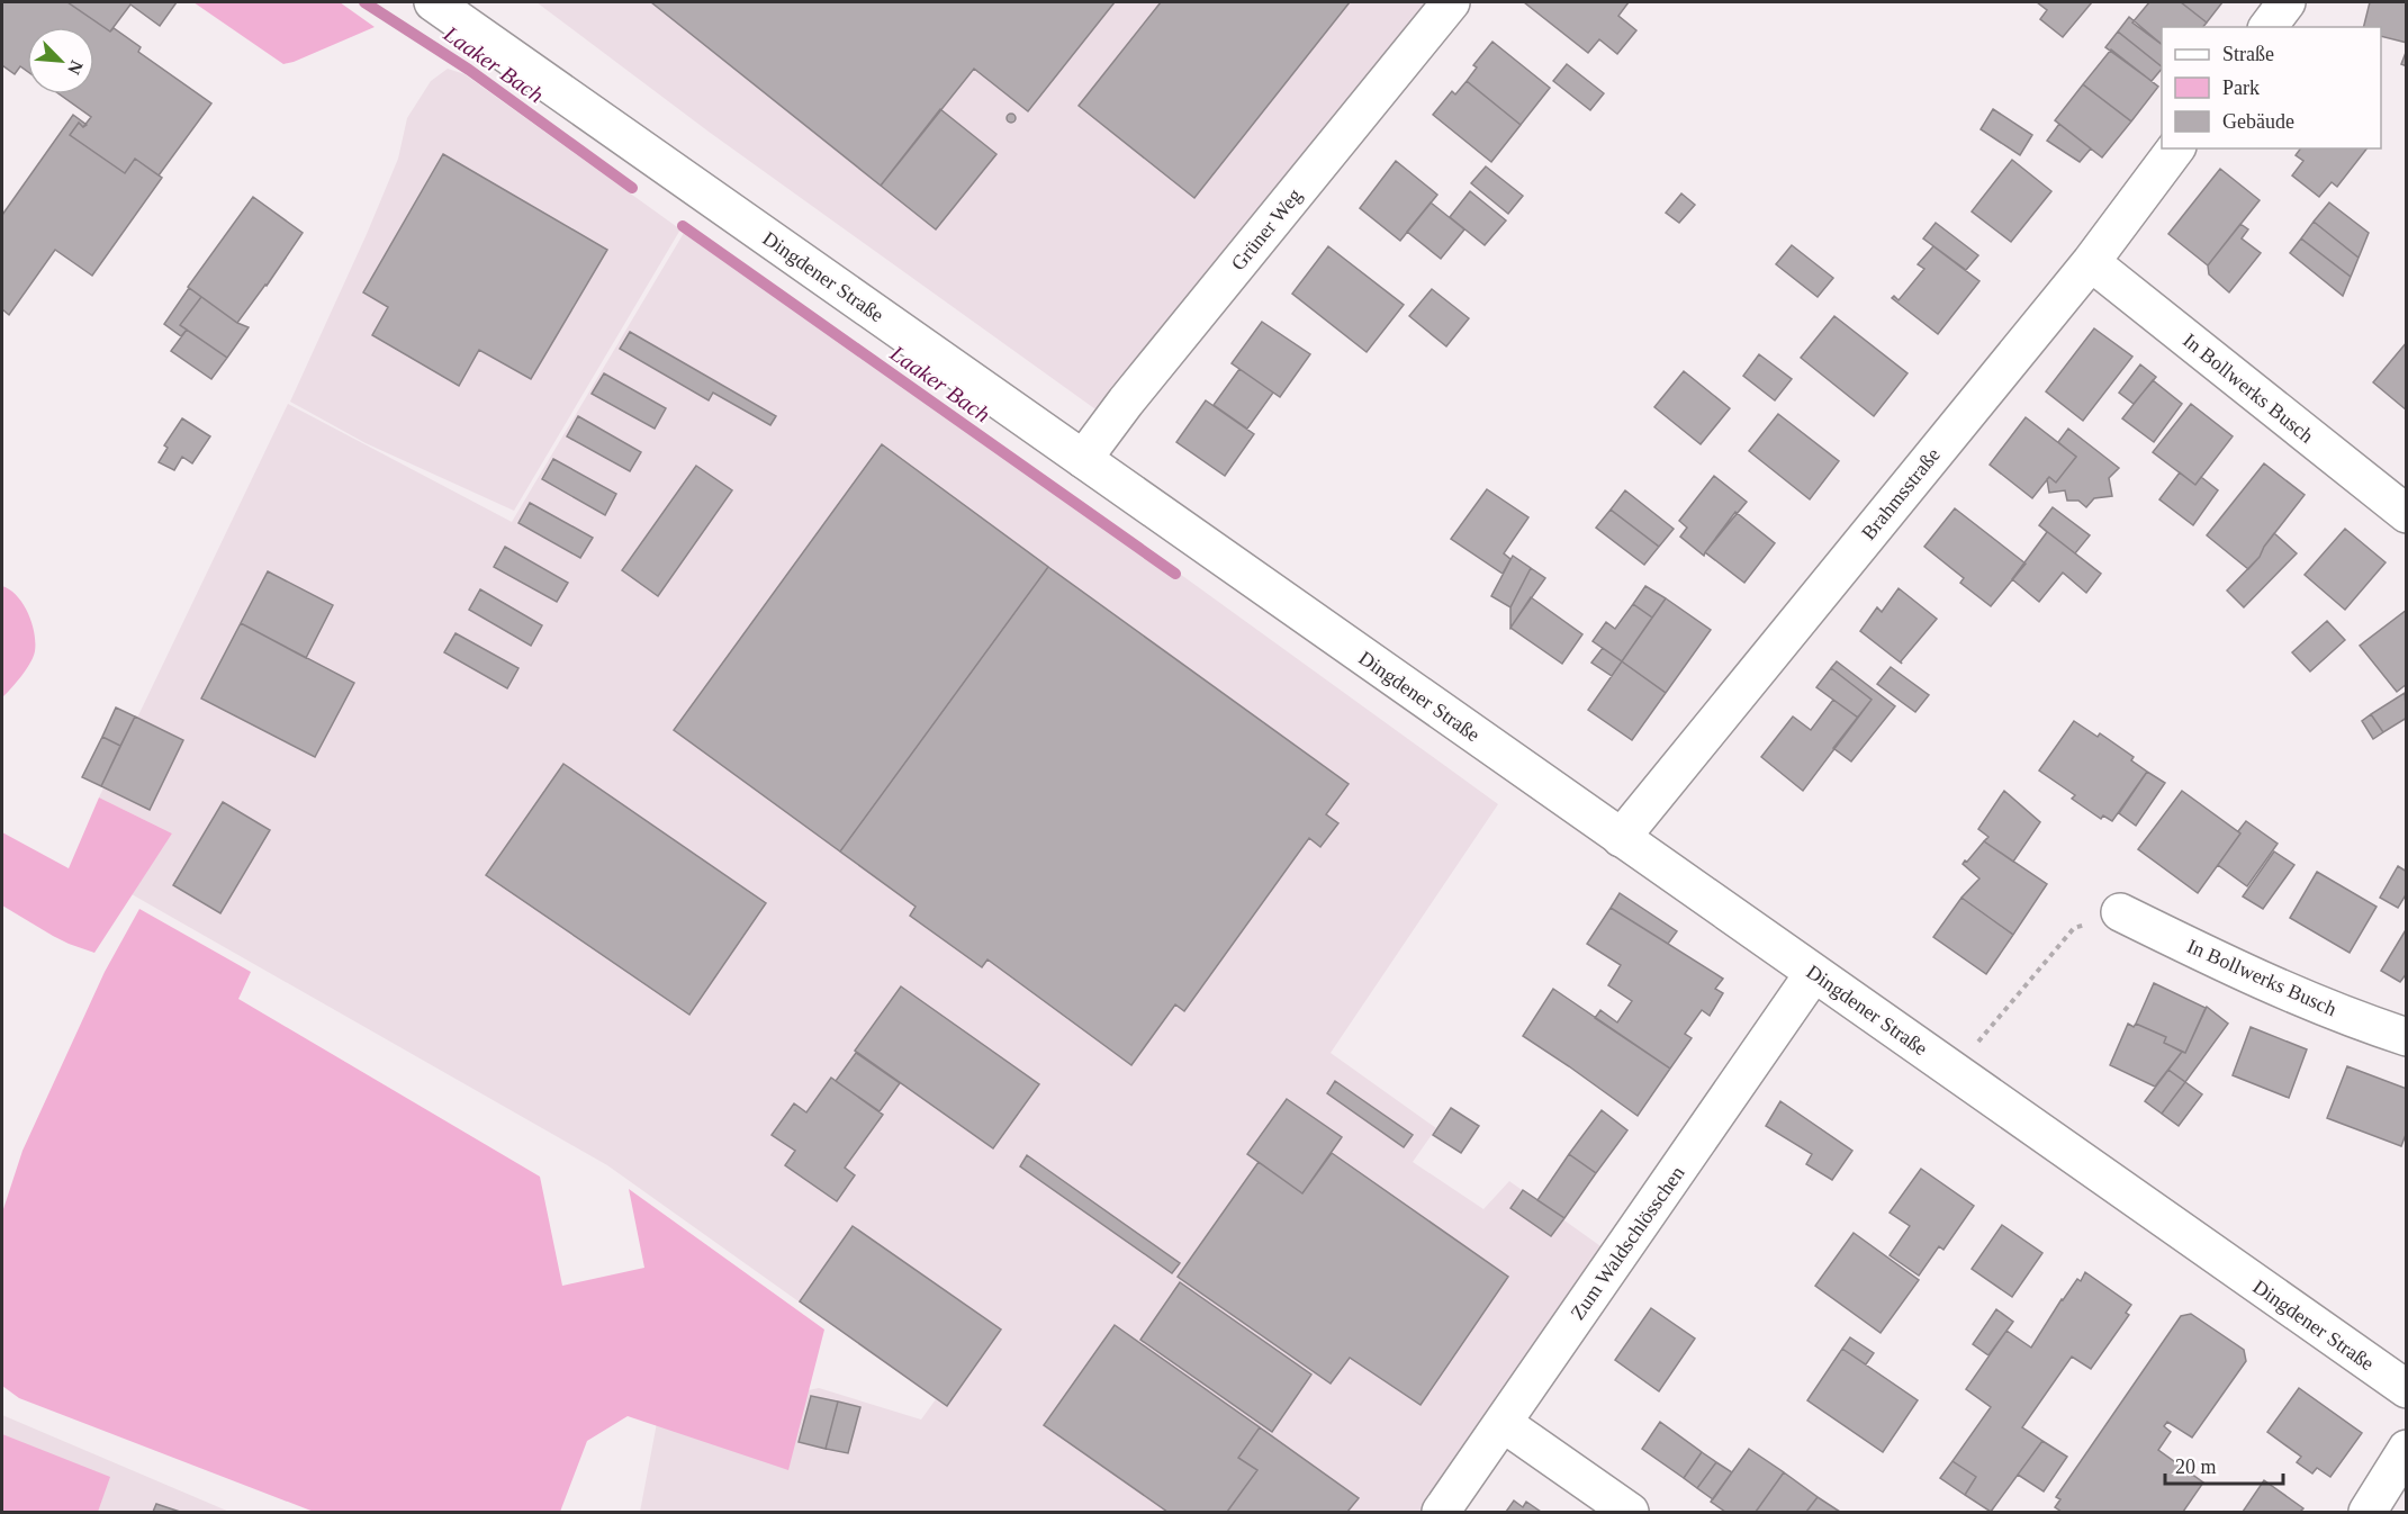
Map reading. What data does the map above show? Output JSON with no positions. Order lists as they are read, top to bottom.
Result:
{
  "streets": {
    "street": [
      "Grüner Weg",
      "Dingdener Straße",
      "In Bollwerks Busch",
      "Brahmsstraße",
      "Zum Waldschlösschen"
    ]
  },
  "crossings": [
    ["Grüner Weg", "Dingdener Straße"],
    ["Dingdener Straße", "Brahmsstraße"],
    ["Dingdener Straße", "Zum Waldschlösschen"],
    ["In Bollwerks Busch", "Brahmsstraße"]
  ],
  "water": ["Laaker Bach"],
  "legend": ["Straße", "Park", "Gebäude"],
  "scale_bar": "20 m",
  "north": "bottom right"
}
